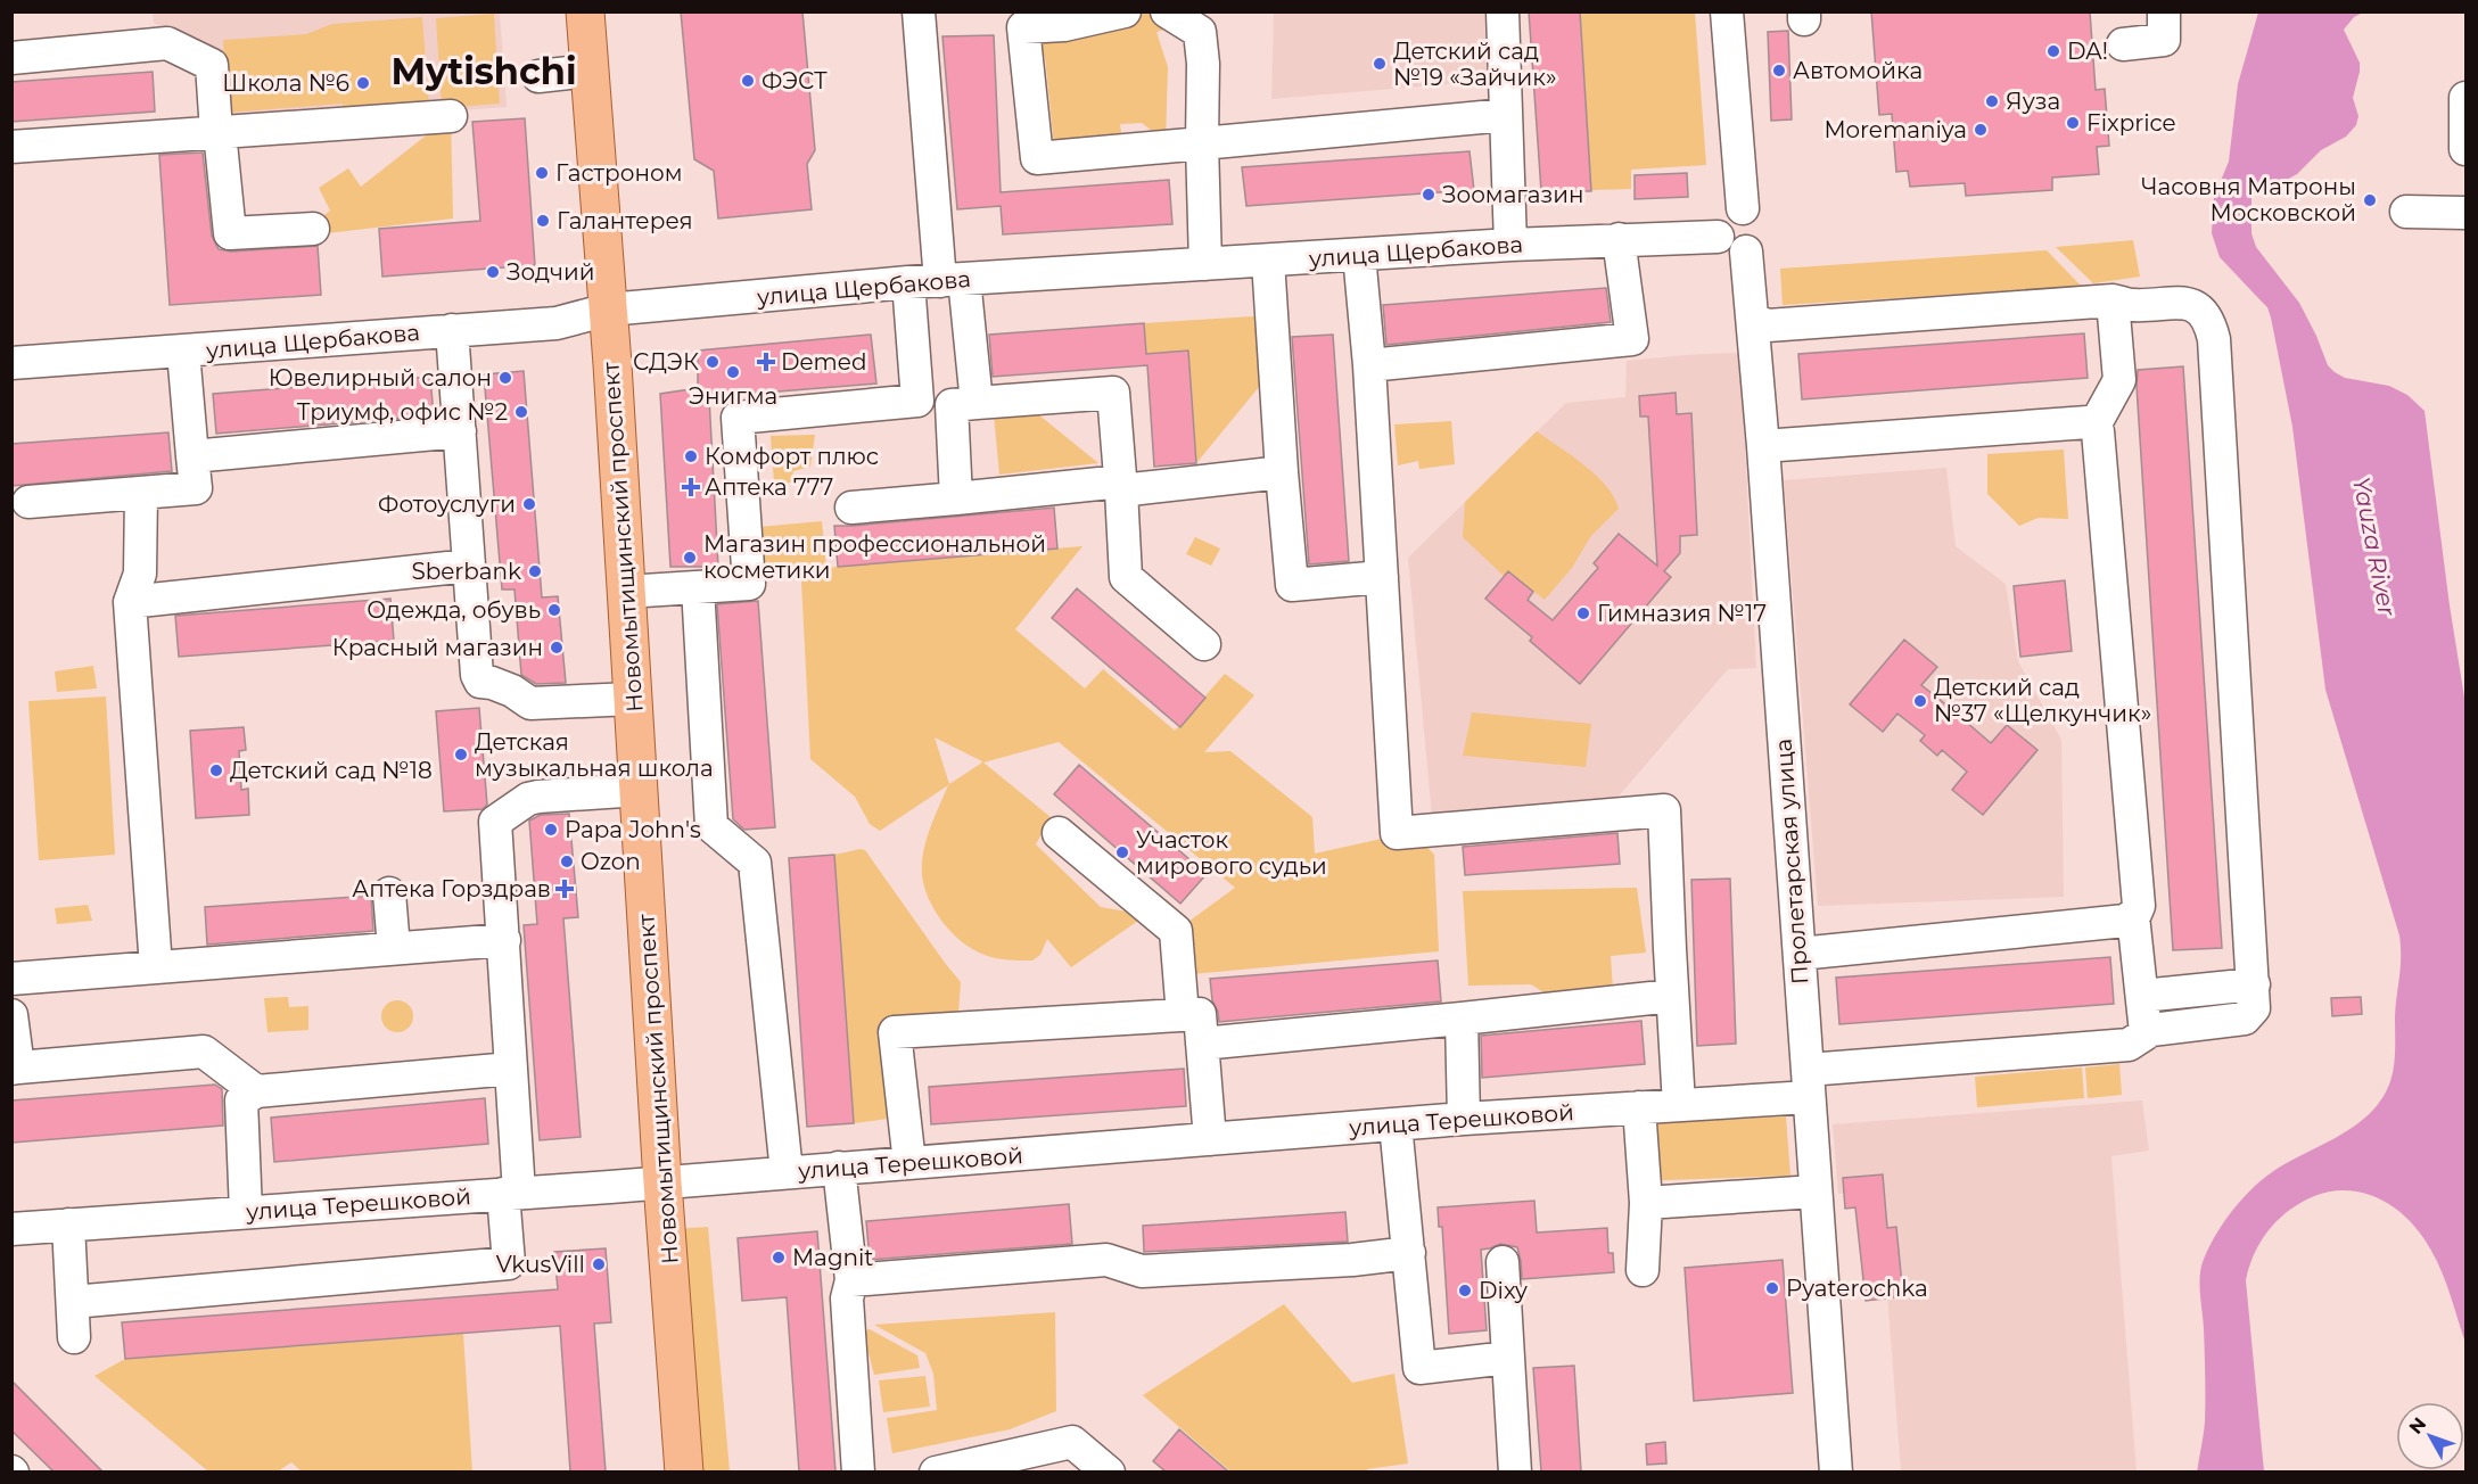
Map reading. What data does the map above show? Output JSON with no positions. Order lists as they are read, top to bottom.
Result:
{
  "streets": {
    "main road": ["Новомытищинский проспект"],
    "street": ["улица Щербакова", "Пролетарская улица", "улица Терешковой"]
  },
  "crossings": [
    ["улица Щербакова", "Новомытищинский проспект"],
    ["улица Щербакова", "Пролетарская улица"],
    ["Новомытищинский проспект", "улица Терешковой"],
    ["Пролетарская улица", "улица Терешковой"]
  ],
  "districts": ["Mytishchi"],
  "water": ["Yauza River"],
  "places": {
    "other": [
      "DA!",
      "Детский сад №19 «Зайчик»",
      "Автомойка",
      "ФЭСТ",
      "Школа №6",
      "Яуза",
      "Fixprice",
      "Moremaniya",
      "Гастроном",
      "Зоомагазин",
      "Часовня Матроны Московской",
      "Галантерея",
      "Зодчий",
      "СДЭК",
      "Энигма",
      "Ювелирный салон",
      "Триумф, офис №2",
      "Комфорт плюс",
      "Фотоуслуги",
      "Магазин профессиональной косметики",
      "Sberbank",
      "Одежда, обувь",
      "Гимназия №17",
      "Красный магазин",
      "Детский сад №37 «Щелкунчик»",
      "Детская музыкальная школа",
      "Детский сад №18",
      "Papa John's",
      "Участок мирового судьи",
      "Ozon",
      "Magnit",
      "VkusVill",
      "Pyaterochka",
      "Dixy"
    ],
    "health": ["Demed", "Аптека 777", "Аптека Горздрав"]
  },
  "north": "top left"
}
